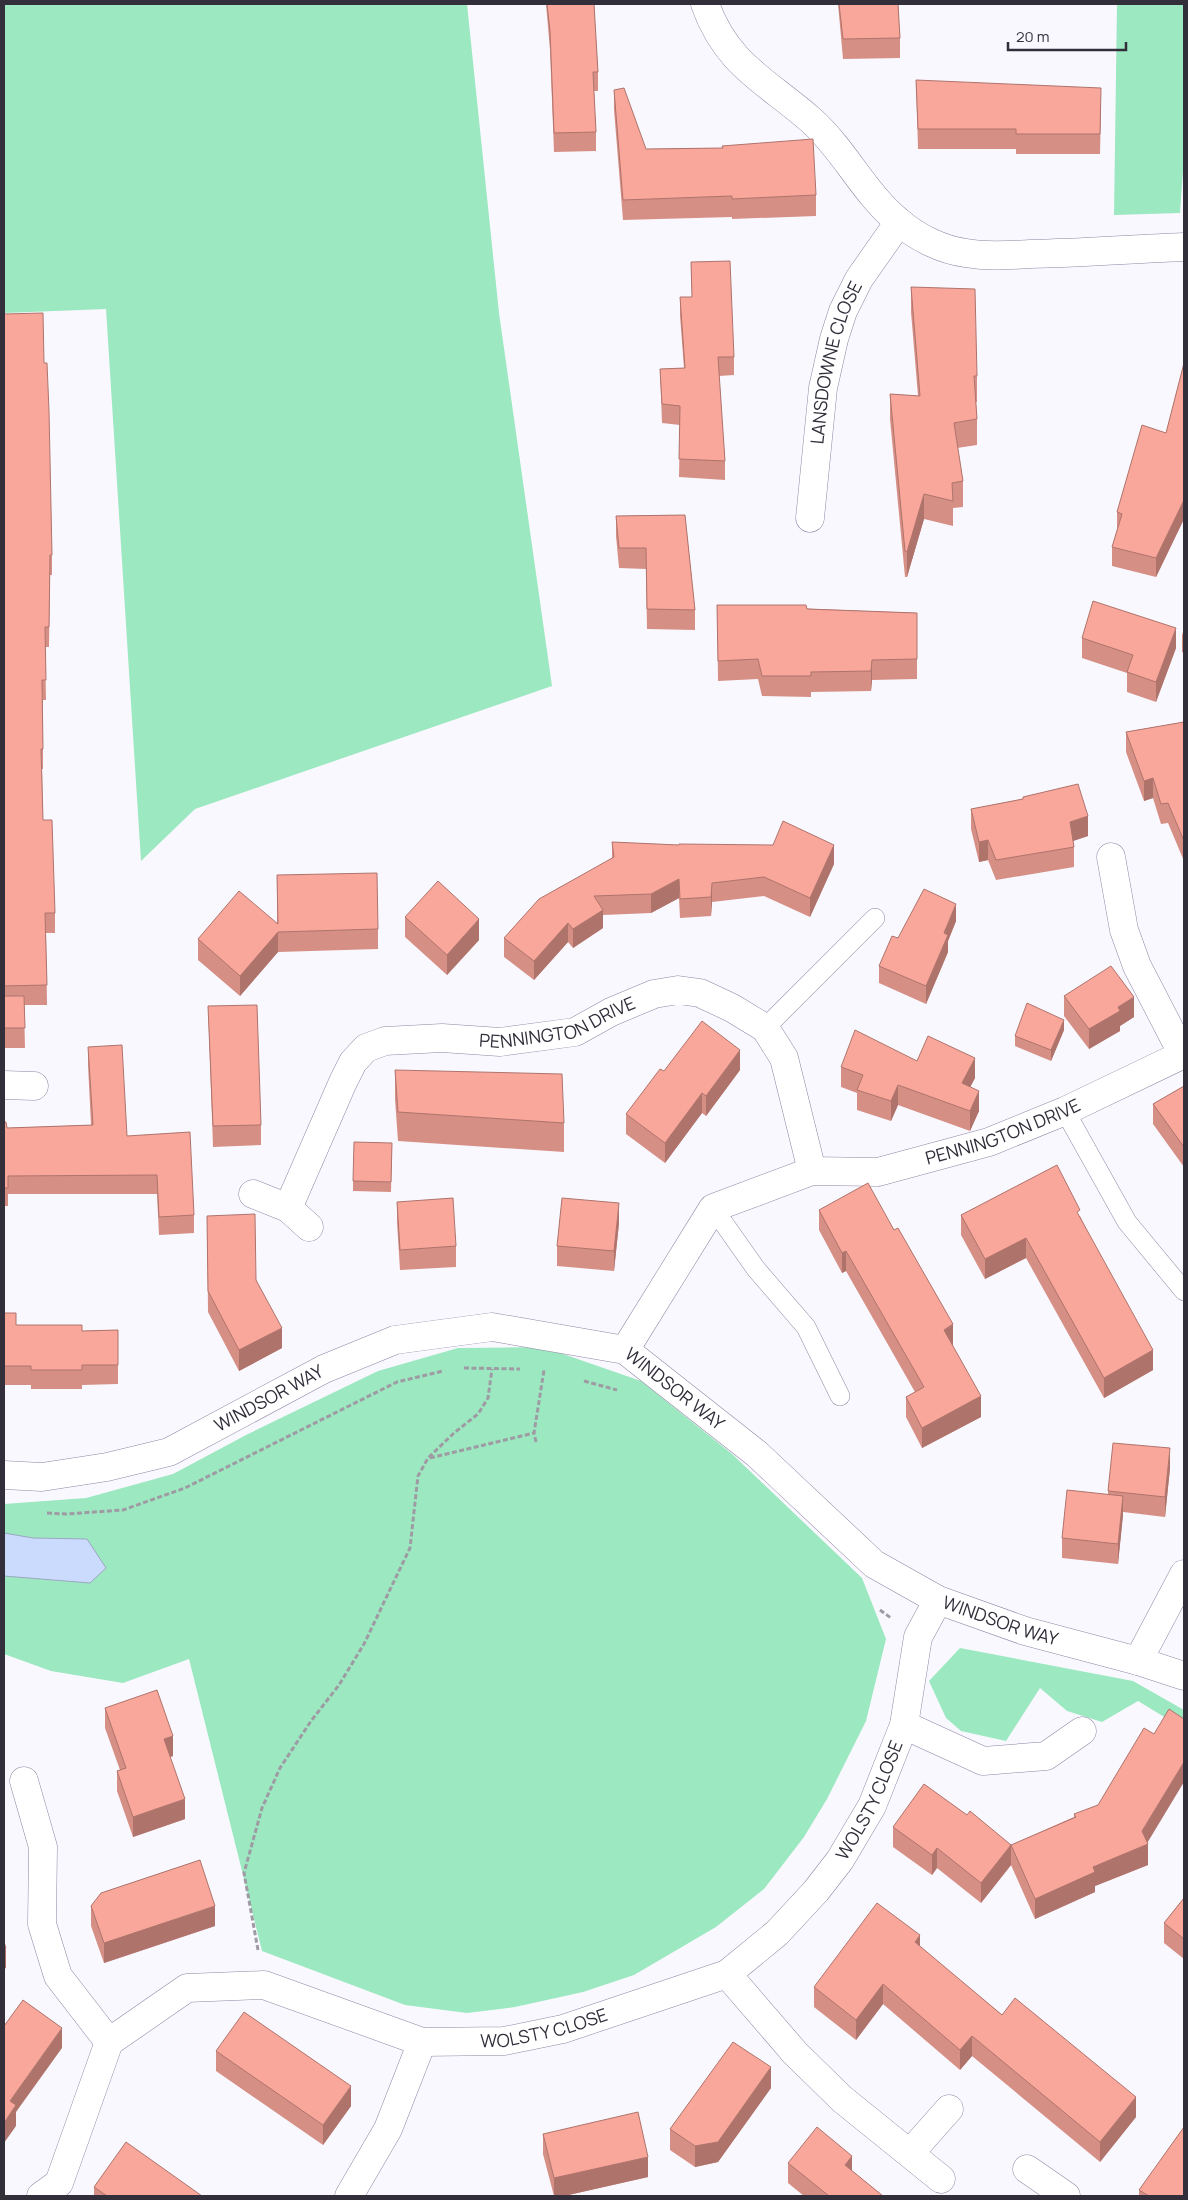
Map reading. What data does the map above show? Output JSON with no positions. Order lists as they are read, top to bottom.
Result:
{
  "streets": {
    "street": [
      "LANSDOWNE CLOSE",
      "PENNINGTON DRIVE",
      "WINDSOR WAY",
      "WOLSTY CLOSE"
    ]
  },
  "crossings": [
    ["WINDSOR WAY", "WOLSTY CLOSE"]
  ],
  "scale_bar": "20 m"
}
